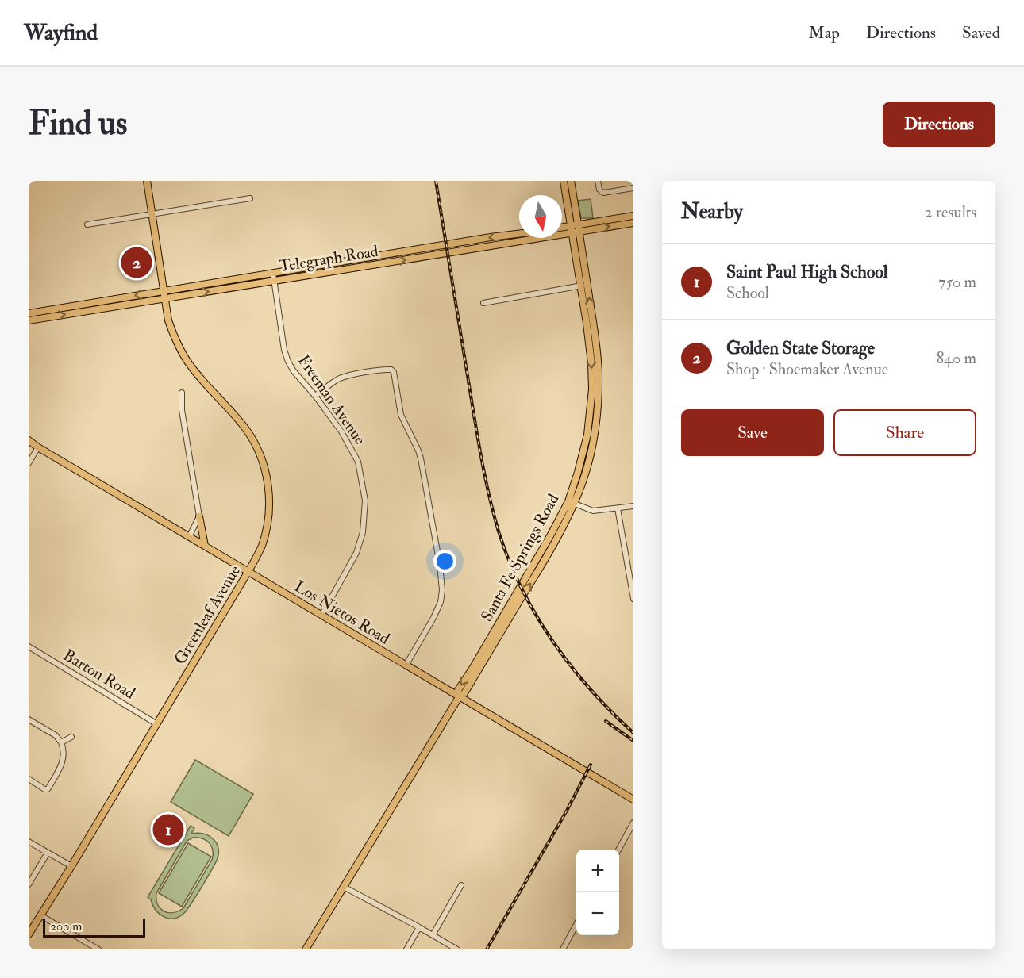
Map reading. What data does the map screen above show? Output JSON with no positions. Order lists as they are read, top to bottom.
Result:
{
  "streets": {
    "main road": [
      "Telegraph Road",
      "Santa Fe Springs Road",
      "Los Nietos Road",
      "Greenleaf Avenue"
    ],
    "street": ["Freeman Avenue", "Barton Road"]
  },
  "crossings": [
    ["Telegraph Road", "Freeman Avenue"],
    ["Telegraph Road", "Santa Fe Springs Road"],
    ["Telegraph Road", "Greenleaf Avenue"],
    ["Freeman Avenue", "Los Nietos Road"],
    ["Santa Fe Springs Road", "Los Nietos Road"],
    ["Los Nietos Road", "Greenleaf Avenue"],
    ["Greenleaf Avenue", "Barton Road"]
  ],
  "scale_bar": "200 m",
  "north": "bottom",
  "page": {
    "header": "Wayfind",
    "nav": ["Map", "Directions", "Saved"],
    "buttons": [
      "Directions",
      ["Save", "Share"]
    ],
    "title": "Find us",
    "heading": ["Nearby", "2 results"],
    "list": [
      {
        "mark": "1",
        "name": "Saint Paul High School",
        "note": "School",
        "value": "750 m"
      },
      {
        "mark": "2",
        "name": "Golden State Storage",
        "note": "Shop · Shoemaker Avenue",
        "value": "840 m"
      }
    ],
    "pins": ["2", "1"],
    "map_buttons": ["+", "−"],
    "scale": "200 m"
  }
}
